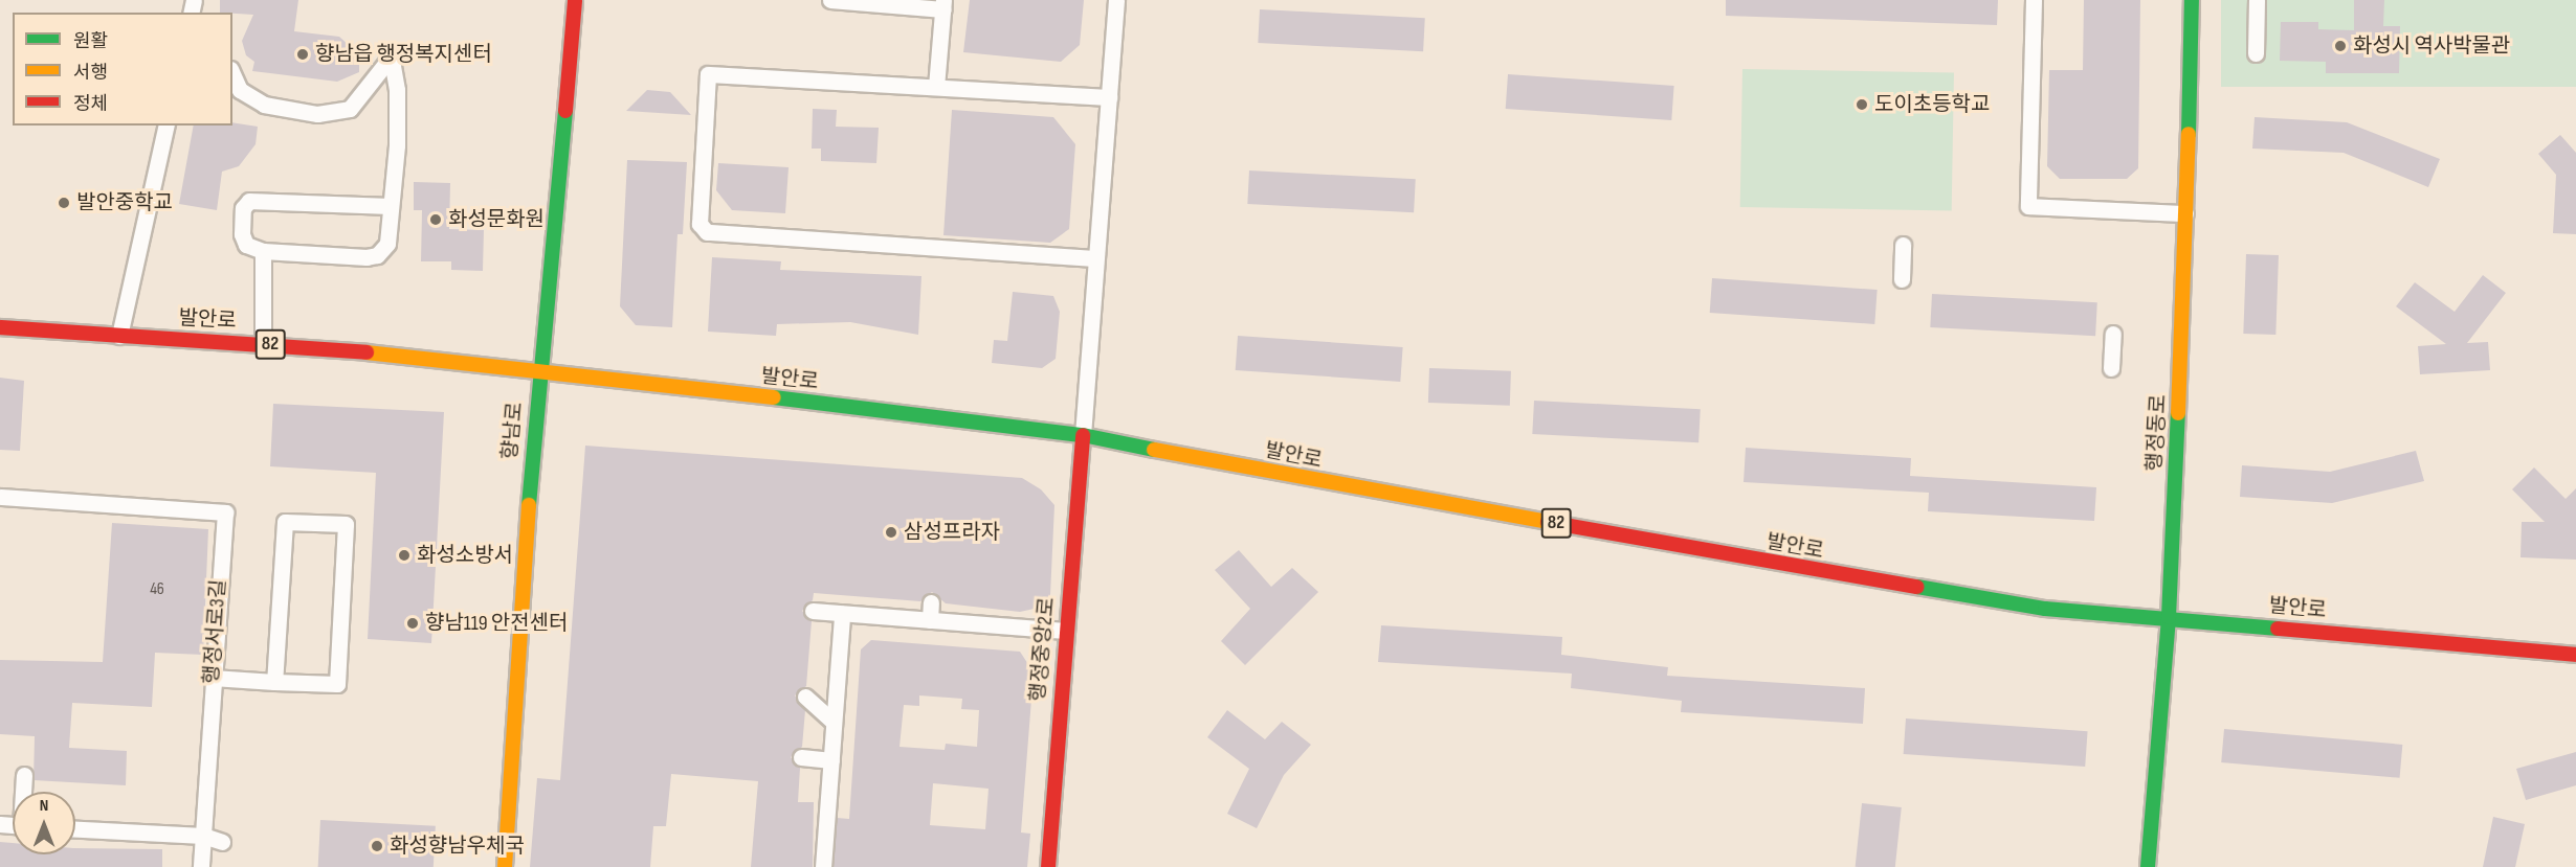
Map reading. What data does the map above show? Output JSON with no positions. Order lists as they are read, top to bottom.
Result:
{
  "streets": {
    "main road": [
      "발안로",
      "82",
      "향남로",
      "행정동로",
      "행정중앙2로"
    ],
    "street": ["행정서로3길"]
  },
  "crossings": [
    ["발안로", "향남로"],
    ["발안로", "행정동로"],
    ["발안로", "행정중앙2로"]
  ],
  "places": [
    "화성시 역사박물관",
    "향남읍 행정복지센터",
    "도이초등학교",
    "발안중학교",
    "화성문화원",
    "삼성프라자",
    "화성소방서",
    "향남119 안전센터",
    "화성향남우체국"
  ],
  "house_numbers": ["46"],
  "legend": ["원활", "서행", "정체"],
  "north": "top"
}
